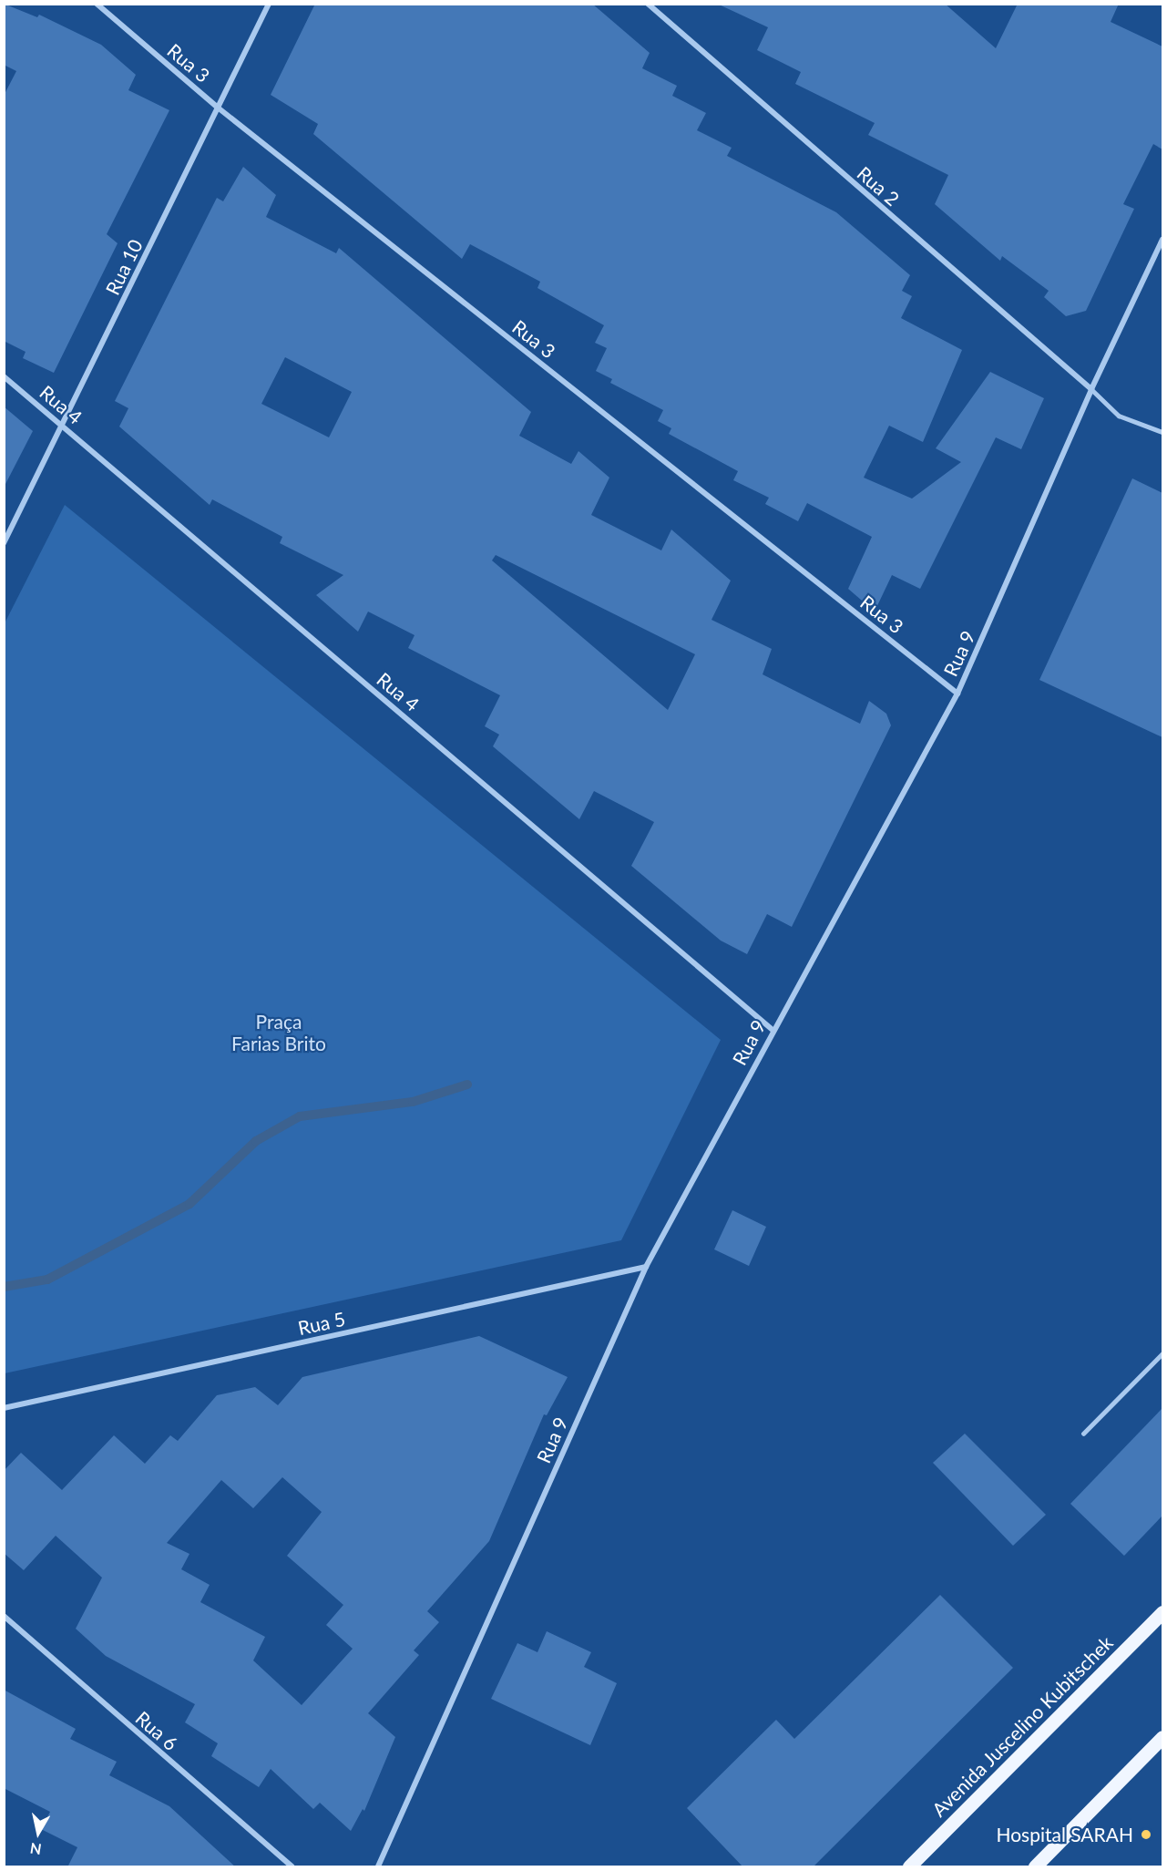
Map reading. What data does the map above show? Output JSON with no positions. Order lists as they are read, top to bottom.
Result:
{
  "streets": {
    "main road": ["Avenida Juscelino Kubitschek"],
    "street": [
      "Rua 3",
      "Rua 2",
      "Rua 10",
      "Rua 4",
      "Rua 9",
      "Rua 5",
      "Rua 6"
    ]
  },
  "crossings": [
    ["Rua 3", "Rua 10"],
    ["Rua 3", "Rua 9"],
    ["Rua 2", "Rua 9"],
    ["Rua 10", "Rua 4"],
    ["Rua 4", "Rua 9"],
    ["Rua 9", "Rua 5"]
  ],
  "parks": ["Praça Farias Brito"],
  "places": ["Hospital SARAH"],
  "north": "bottom"
}
